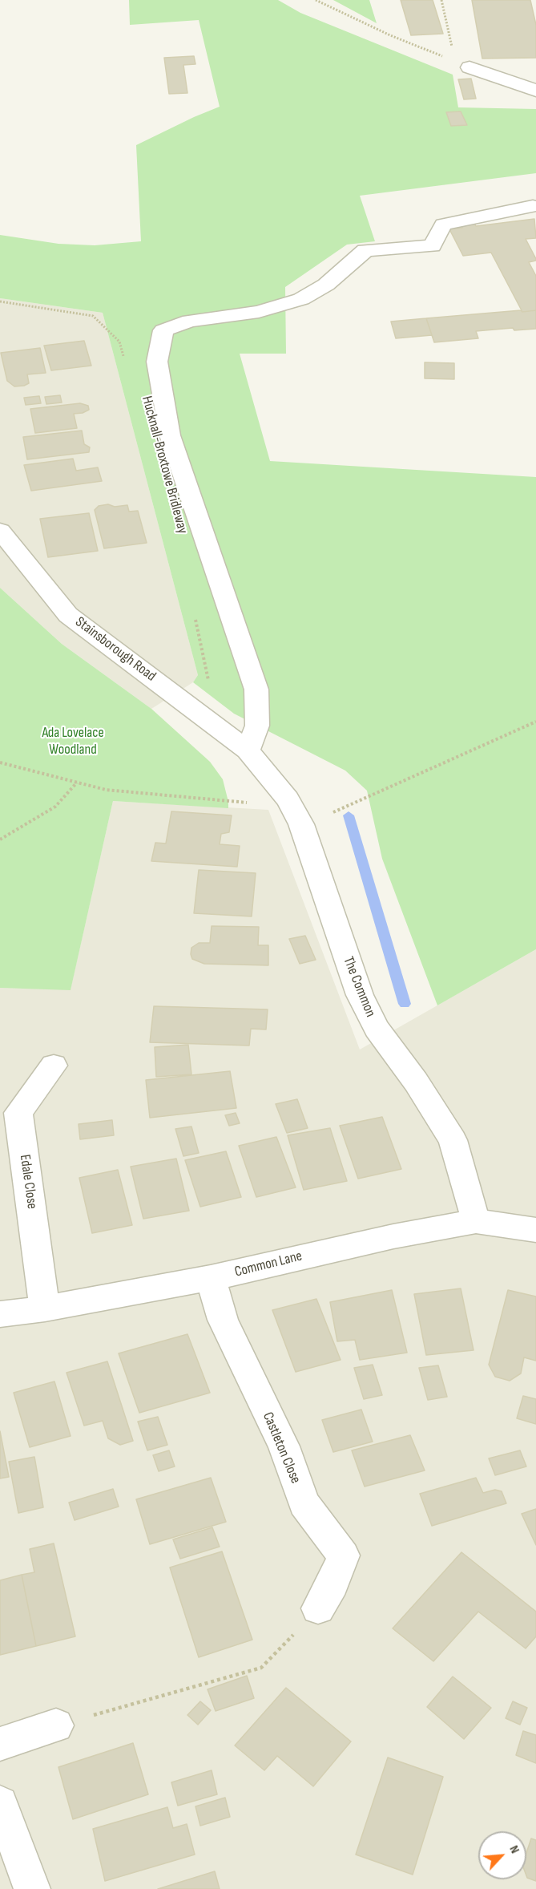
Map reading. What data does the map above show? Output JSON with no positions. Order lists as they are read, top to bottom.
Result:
{
  "streets": {
    "street": [
      "Stainsborough Road",
      "The Common",
      "Edale Close",
      "Common Lane",
      "Castleton Close"
    ]
  },
  "crossings": [
    ["Stainsborough Road", "The Common"],
    ["The Common", "Common Lane"],
    ["Edale Close", "Common Lane"],
    ["Common Lane", "Castleton Close"]
  ],
  "parks": ["Ada Lovelace Woodland"],
  "north": "top right"
}
